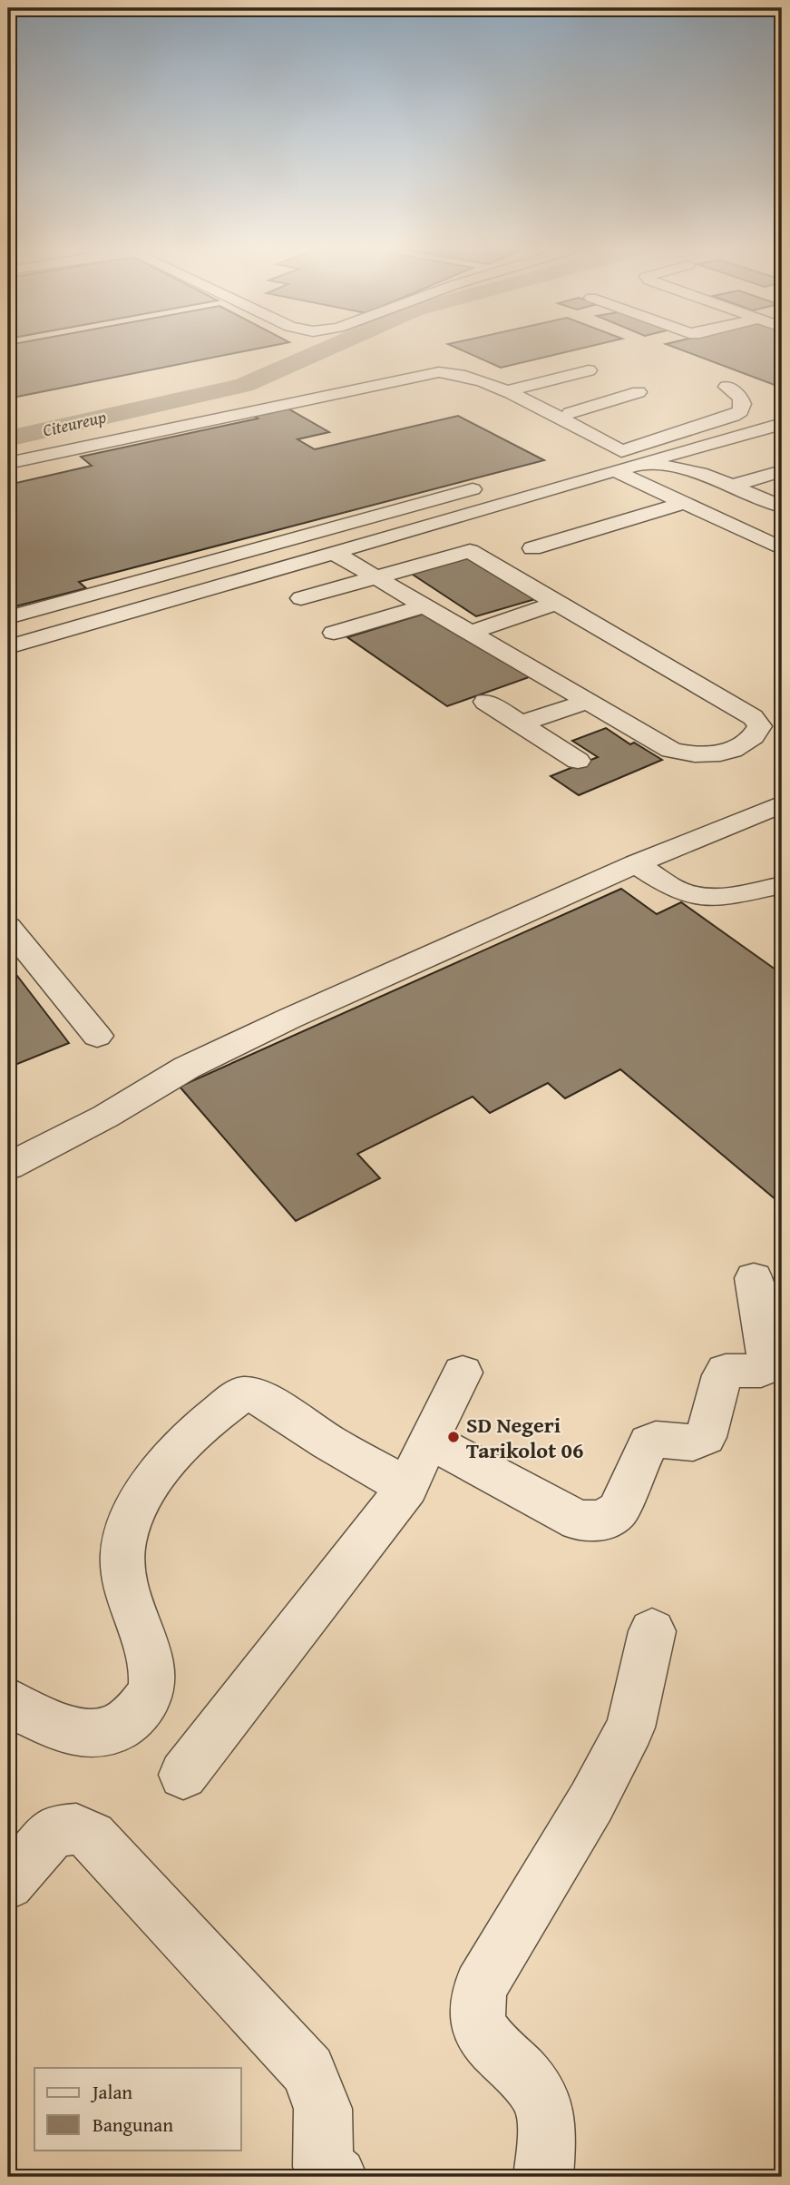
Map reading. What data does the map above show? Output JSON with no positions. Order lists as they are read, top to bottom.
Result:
{
  "water": ["Citeureup"],
  "places": ["SD Negeri Tarikolot 06"],
  "legend": ["Jalan", "Bangunan"]
}
